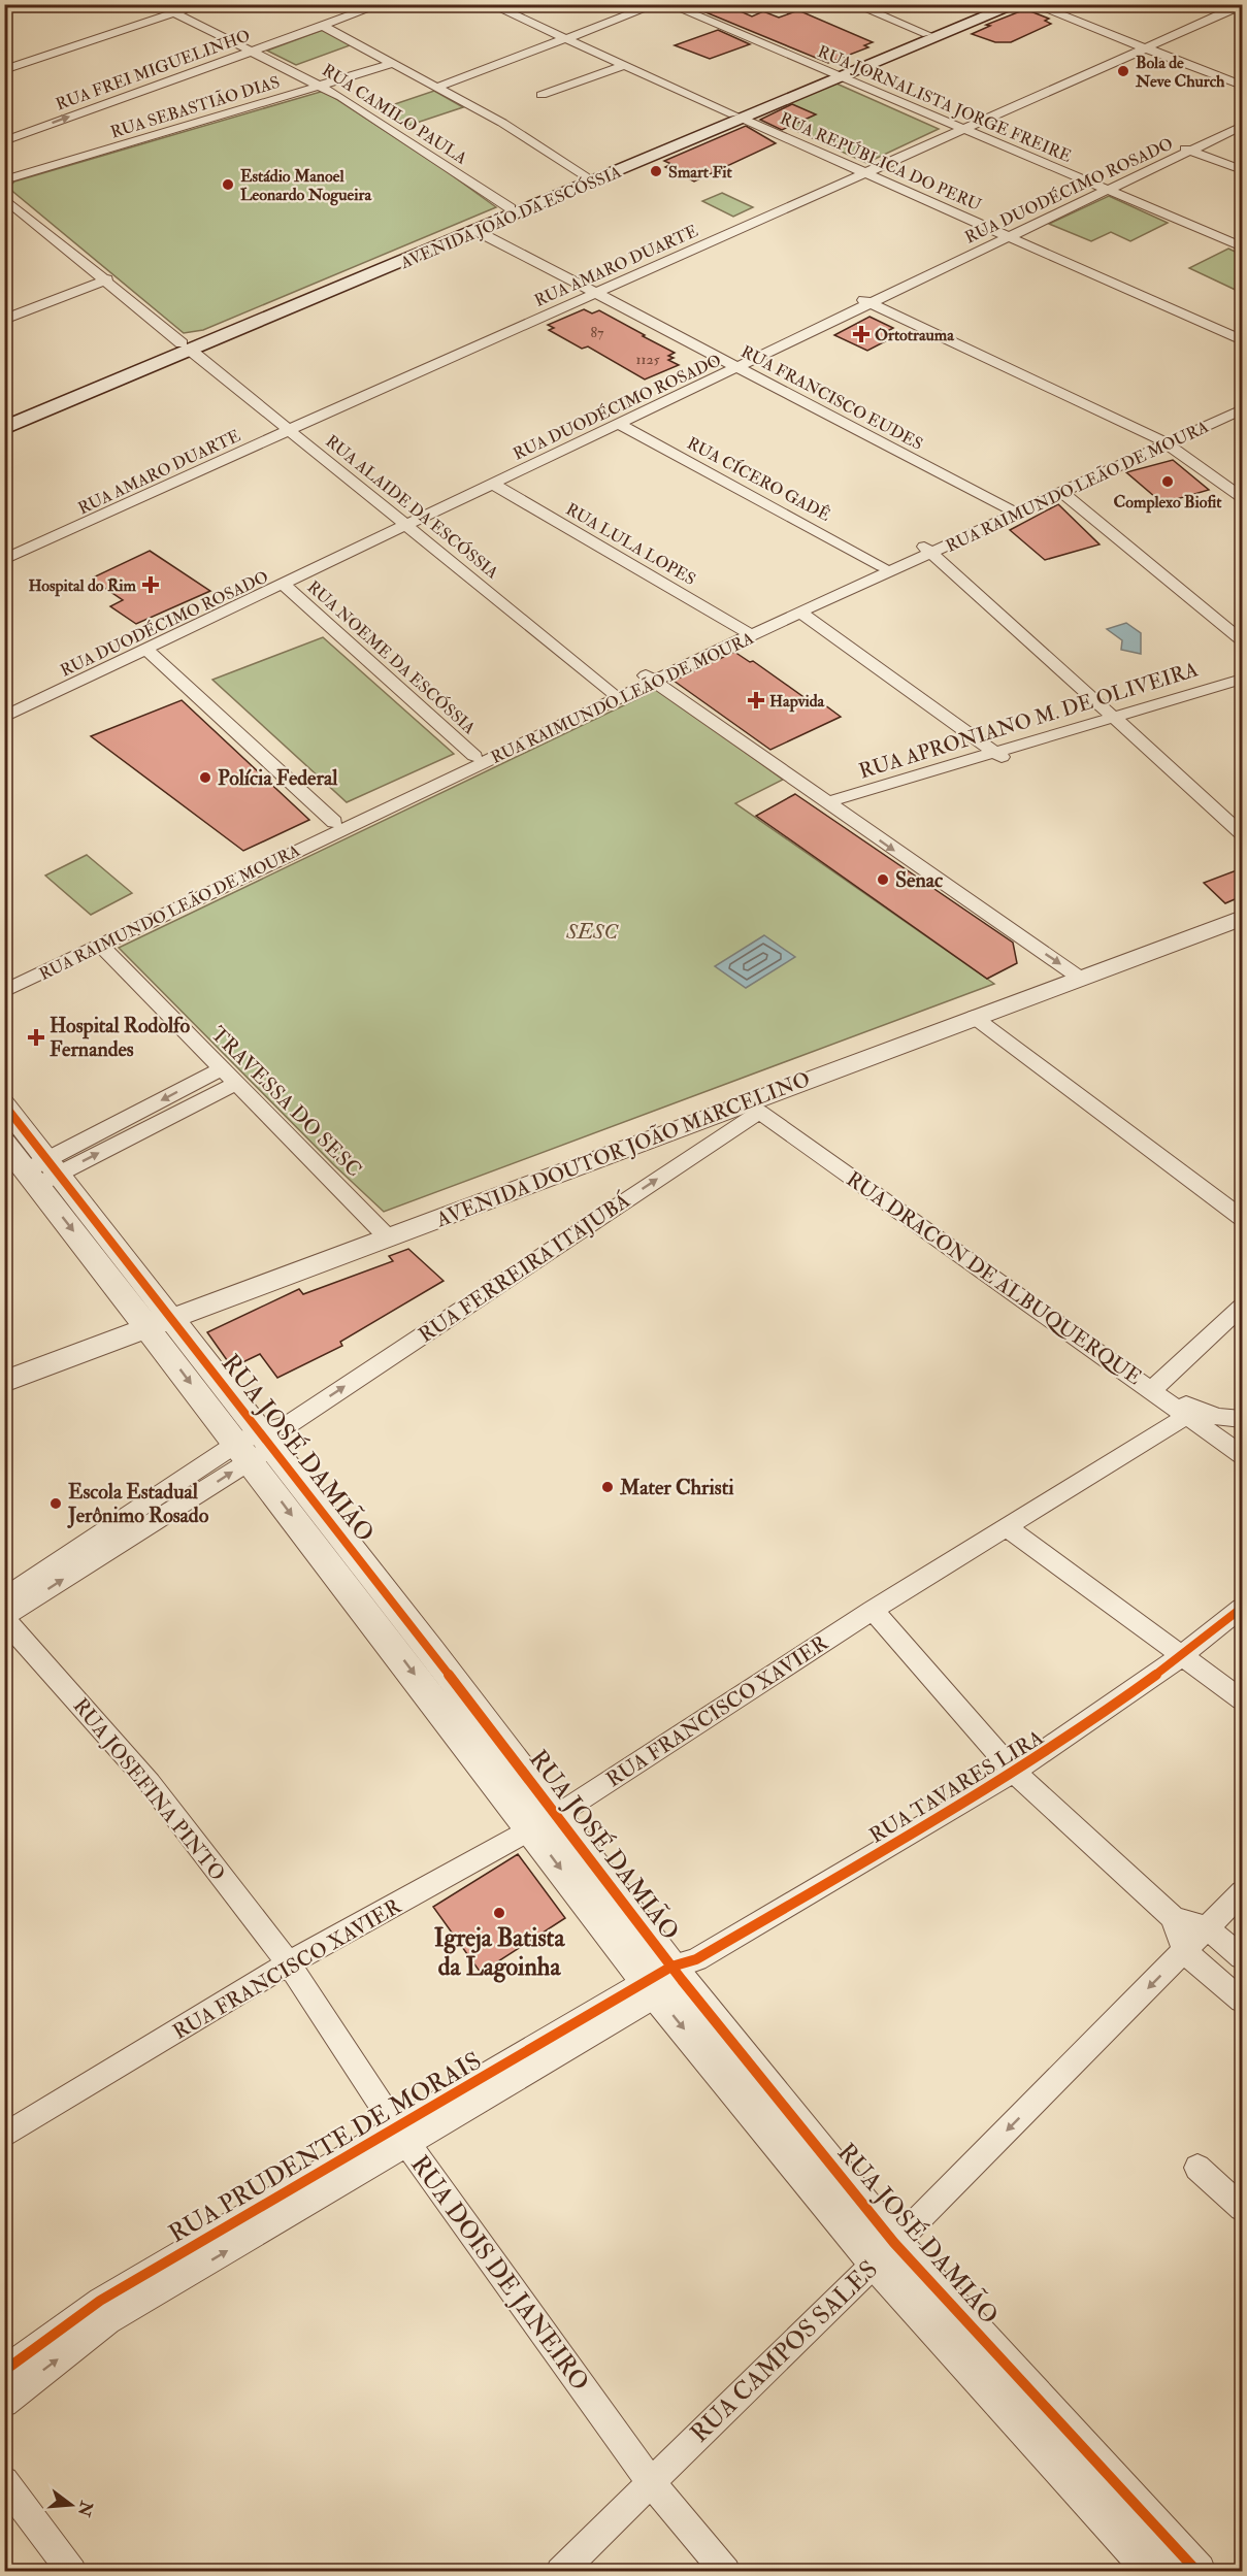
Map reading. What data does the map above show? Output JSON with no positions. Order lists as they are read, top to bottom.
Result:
{
  "streets": {
    "main road": ["AVENIDA JOÃO DA ESCÓSSIA"],
    "street": [
      "RUA FREI MIGUELINHO",
      "RUA JORNALISTA JORGE FREIRE",
      "RUA SEBASTIÃO DIAS",
      "RUA CAMILO PAULA",
      "RUA REPÚBLICA DO PERU",
      "RUA DUODÉCIMO ROSADO",
      "RUA AMARO DUARTE",
      "RUA FRANCISCO EUDES",
      "RUA CÍCERO GADÊ",
      "RUA RAIMUNDO LEÃO DE MOURA",
      "RUA ALAIDE DA ESCÓSSIA",
      "RUA LULA LOPES",
      "RUA NOEME DA ESCÓSSIA",
      "RUA APRONIANO M. DE OLIVEIRA",
      "TRAVESSA DO SESC",
      "AVENIDA DOUTOR JOÃO MARCELINO",
      "RUA FERREIRA ITAJUBÁ",
      "RUA DRACON DE ALBUQUERQUE",
      "RUA JOSÉ DAMIÃO",
      "RUA FRANCISCO XAVIER",
      "RUA TAVARES LIRA",
      "RUA JOSEFINA PINTO",
      "RUA PRUDENTE DE MORAIS",
      "RUA DOIS DE JANEIRO",
      "RUA CAMPOS SALES"
    ]
  },
  "crossings": [
    ["RUA FREI MIGUELINHO", "RUA CAMILO PAULA"],
    ["RUA JORNALISTA JORGE FREIRE", "RUA DUODÉCIMO ROSADO"],
    ["RUA JORNALISTA JORGE FREIRE", "AVENIDA JOÃO DA ESCÓSSIA"],
    ["RUA JORNALISTA JORGE FREIRE", "RUA AMARO DUARTE"],
    ["RUA SEBASTIÃO DIAS", "RUA CAMILO PAULA"],
    ["RUA CAMILO PAULA", "AVENIDA JOÃO DA ESCÓSSIA"],
    ["RUA REPÚBLICA DO PERU", "RUA DUODÉCIMO ROSADO"],
    ["RUA REPÚBLICA DO PERU", "AVENIDA JOÃO DA ESCÓSSIA"],
    ["RUA REPÚBLICA DO PERU", "RUA AMARO DUARTE"],
    ["RUA DUODÉCIMO ROSADO", "RUA FRANCISCO EUDES"],
    ["RUA DUODÉCIMO ROSADO", "RUA CÍCERO GADÊ"],
    ["RUA DUODÉCIMO ROSADO", "RUA ALAIDE DA ESCÓSSIA"],
    ["RUA DUODÉCIMO ROSADO", "RUA LULA LOPES"],
    ["RUA DUODÉCIMO ROSADO", "RUA NOEME DA ESCÓSSIA"],
    ["AVENIDA JOÃO DA ESCÓSSIA", "RUA FRANCISCO EUDES"],
    ["AVENIDA JOÃO DA ESCÓSSIA", "RUA ALAIDE DA ESCÓSSIA"],
    ["RUA AMARO DUARTE", "RUA FRANCISCO EUDES"],
    ["RUA AMARO DUARTE", "RUA ALAIDE DA ESCÓSSIA"],
    ["RUA FRANCISCO EUDES", "RUA RAIMUNDO LEÃO DE MOURA"],
    ["RUA CÍCERO GADÊ", "RUA RAIMUNDO LEÃO DE MOURA"],
    ["RUA RAIMUNDO LEÃO DE MOURA", "RUA ALAIDE DA ESCÓSSIA"],
    ["RUA RAIMUNDO LEÃO DE MOURA", "RUA LULA LOPES"],
    ["RUA RAIMUNDO LEÃO DE MOURA", "RUA NOEME DA ESCÓSSIA"],
    ["RUA RAIMUNDO LEÃO DE MOURA", "TRAVESSA DO SESC"],
    ["TRAVESSA DO SESC", "AVENIDA DOUTOR JOÃO MARCELINO"],
    ["AVENIDA DOUTOR JOÃO MARCELINO", "RUA FERREIRA ITAJUBÁ"],
    ["AVENIDA DOUTOR JOÃO MARCELINO", "RUA DRACON DE ALBUQUERQUE"],
    ["AVENIDA DOUTOR JOÃO MARCELINO", "RUA JOSÉ DAMIÃO"],
    ["RUA FERREIRA ITAJUBÁ", "RUA DRACON DE ALBUQUERQUE"],
    ["RUA FERREIRA ITAJUBÁ", "RUA JOSÉ DAMIÃO"],
    ["RUA FERREIRA ITAJUBÁ", "RUA JOSEFINA PINTO"],
    ["RUA DRACON DE ALBUQUERQUE", "RUA FRANCISCO XAVIER"],
    ["RUA JOSÉ DAMIÃO", "RUA FRANCISCO XAVIER"],
    ["RUA JOSÉ DAMIÃO", "RUA TAVARES LIRA"],
    ["RUA JOSÉ DAMIÃO", "RUA PRUDENTE DE MORAIS"],
    ["RUA JOSÉ DAMIÃO", "RUA CAMPOS SALES"],
    ["RUA FRANCISCO XAVIER", "RUA JOSEFINA PINTO"],
    ["RUA FRANCISCO XAVIER", "RUA DOIS DE JANEIRO"],
    ["RUA TAVARES LIRA", "RUA PRUDENTE DE MORAIS"],
    ["RUA JOSEFINA PINTO", "RUA DOIS DE JANEIRO"],
    ["RUA PRUDENTE DE MORAIS", "RUA DOIS DE JANEIRO"],
    ["RUA DOIS DE JANEIRO", "RUA CAMPOS SALES"]
  ],
  "one_way": ["RUA CAMPOS SALES"],
  "parks": ["SESC"],
  "places": {
    "other": [
      "Bola de Neve Church",
      "Smart Fit",
      "Estádio Manoel Leonardo Nogueira",
      "Complexo Biofit",
      "Polícia Federal",
      "Senac",
      "Mater Christi",
      "Escola Estadual Jerônimo Rosado",
      "Igreja Batista da Lagoinha"
    ],
    "health": [
      "Ortotrauma",
      "Hospital do Rim",
      "Hapvida",
      "Hospital Rodolfo Fernandes"
    ]
  },
  "house_numbers": ["87", "1125"],
  "north": "right"
}
